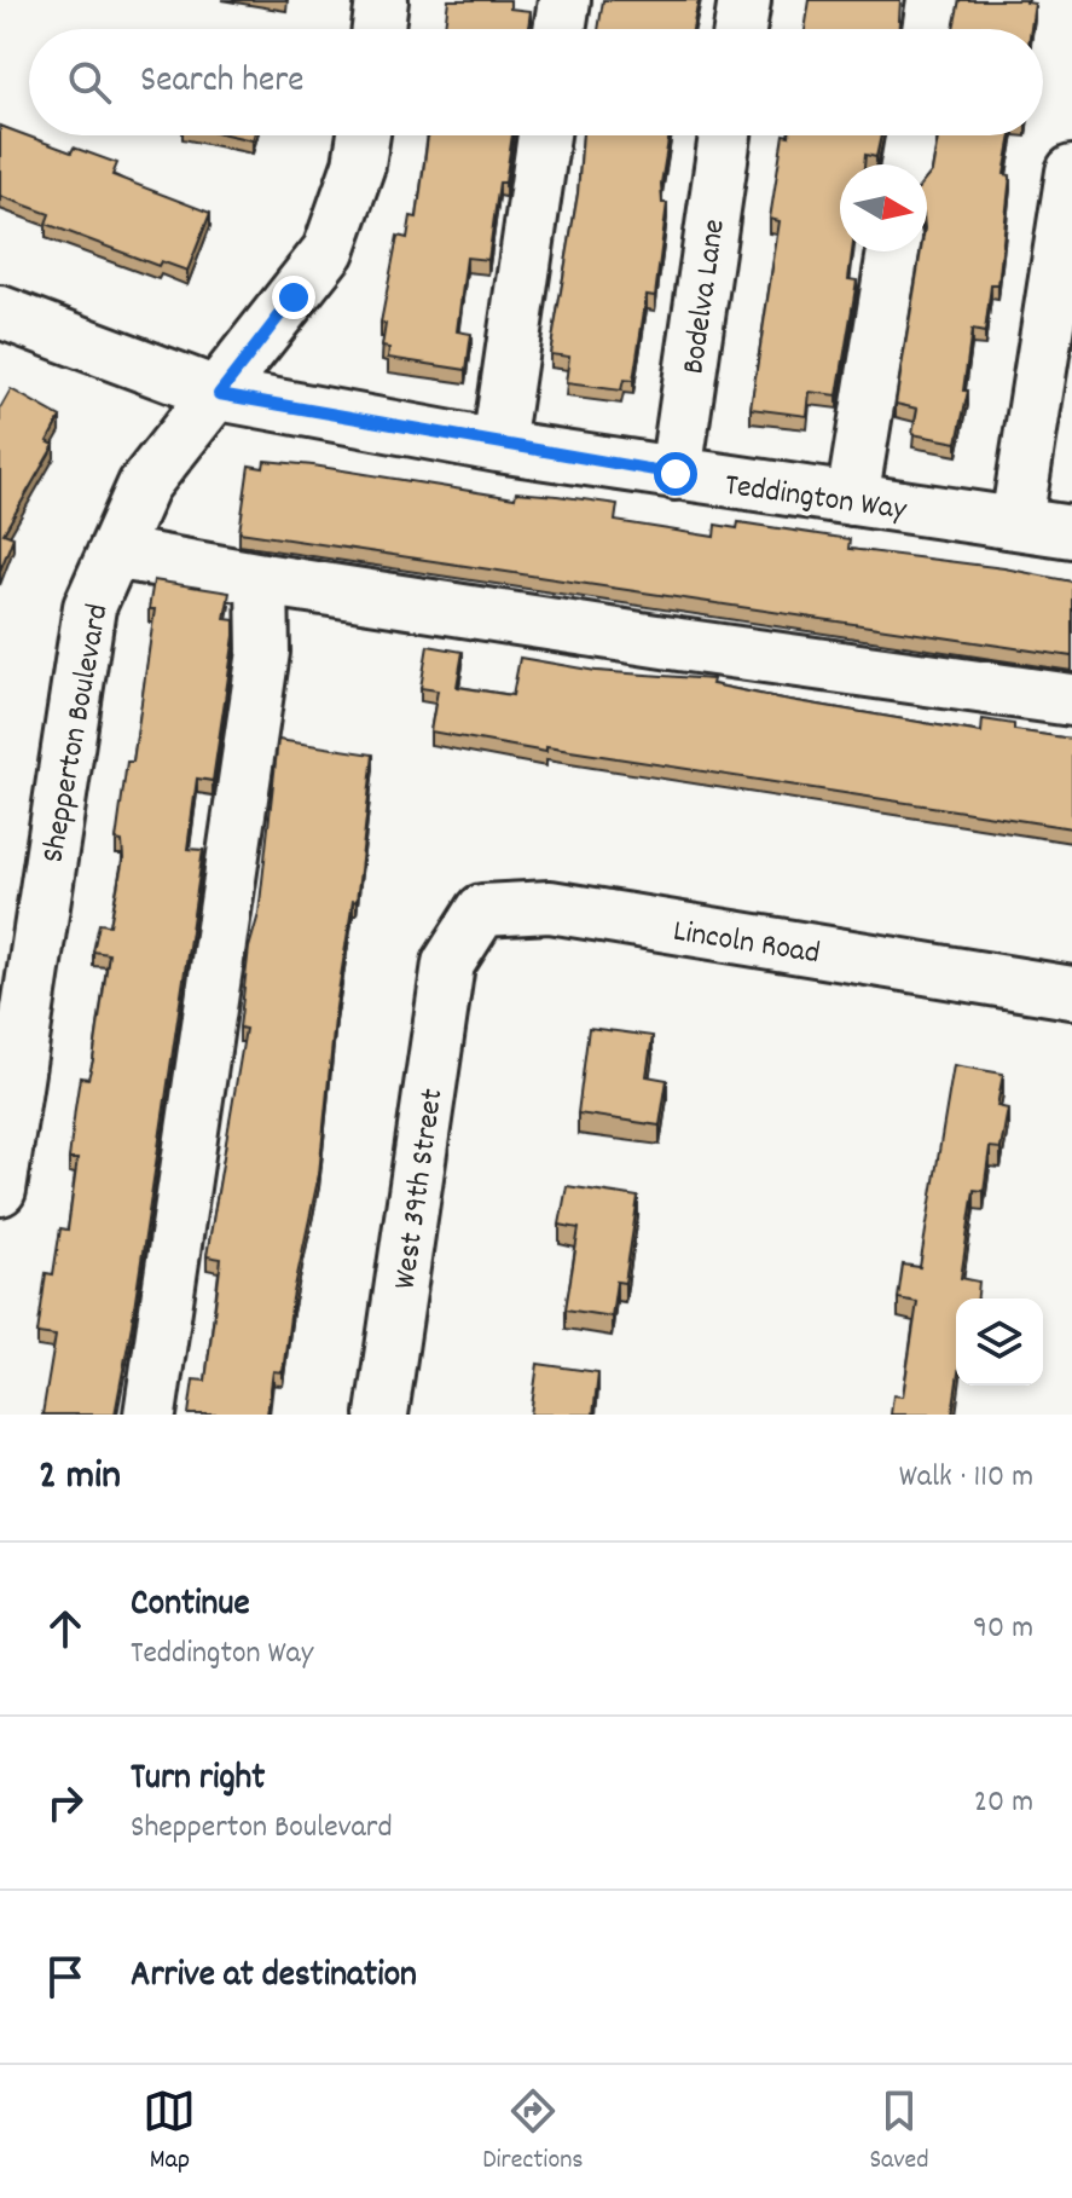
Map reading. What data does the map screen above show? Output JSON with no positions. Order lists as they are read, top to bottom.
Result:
{
  "streets": {
    "street": [
      "Bodelva Lane",
      "Teddington Way",
      "Shepperton Boulevard",
      "Lincoln Road",
      "West 39th Street"
    ]
  },
  "crossings": [
    ["Bodelva Lane", "Teddington Way"],
    ["Teddington Way", "Shepperton Boulevard"],
    ["Lincoln Road", "West 39th Street"]
  ],
  "north": "right",
  "page": {
    "search": "Search here",
    "heading": ["2 min", "Walk · 110 m"],
    "list": [
      ["Continue", "Teddington Way", "90 m"],
      ["Turn right", "Shepperton Boulevard", "20 m"],
      "Arrive at destination"
    ],
    "nav": ["Map", "Directions", "Saved"]
  }
}
